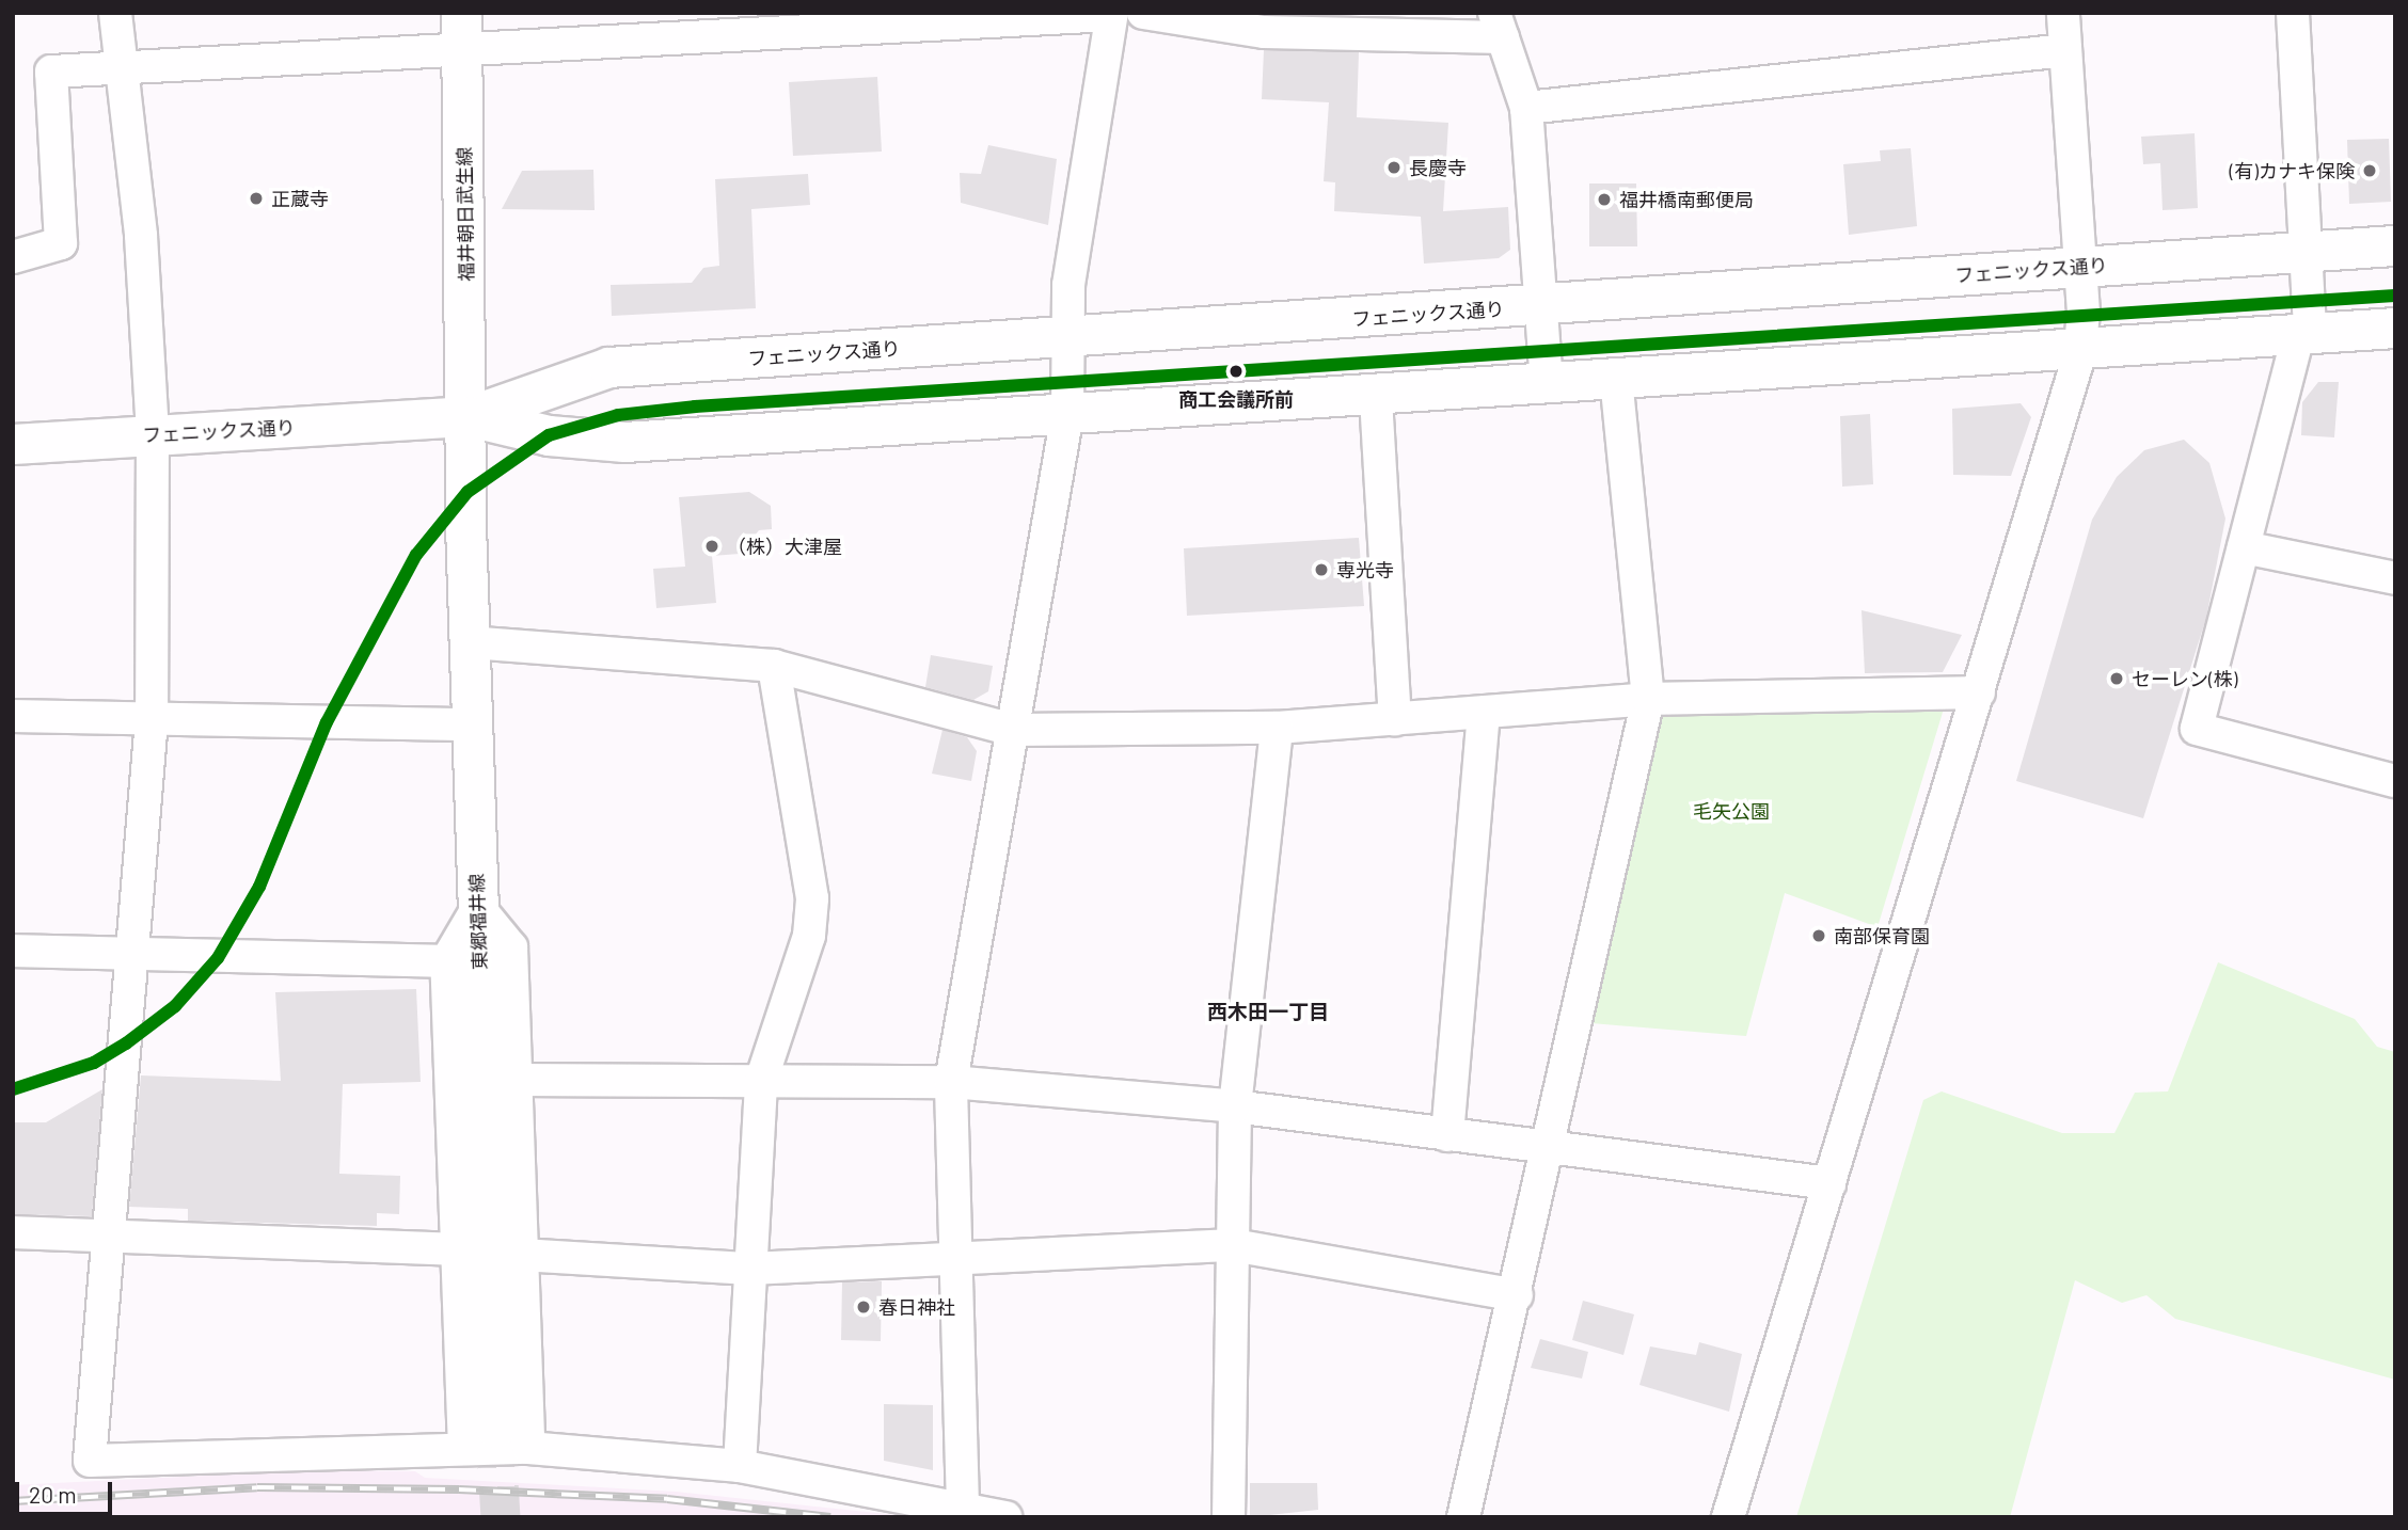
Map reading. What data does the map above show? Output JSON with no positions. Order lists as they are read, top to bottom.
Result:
{
  "streets": {
    "main road": ["福井朝日武生線", "フェニックス通り", "東郷福井線"]
  },
  "crossings": [
    ["福井朝日武生線", "フェニックス通り"],
    ["福井朝日武生線", "東郷福井線"],
    ["フェニックス通り", "東郷福井線"]
  ],
  "districts": ["西木田一丁目"],
  "parks": ["毛矢公園"],
  "places": [
    "長慶寺",
    "(有)カナキ保険",
    "正蔵寺",
    "福井橋南郵便局",
    "商工会議所前",
    "（株）大津屋",
    "専光寺",
    "セーレン(株)",
    "南部保育園",
    "春日神社"
  ],
  "scale_bar": "20 m"
}
